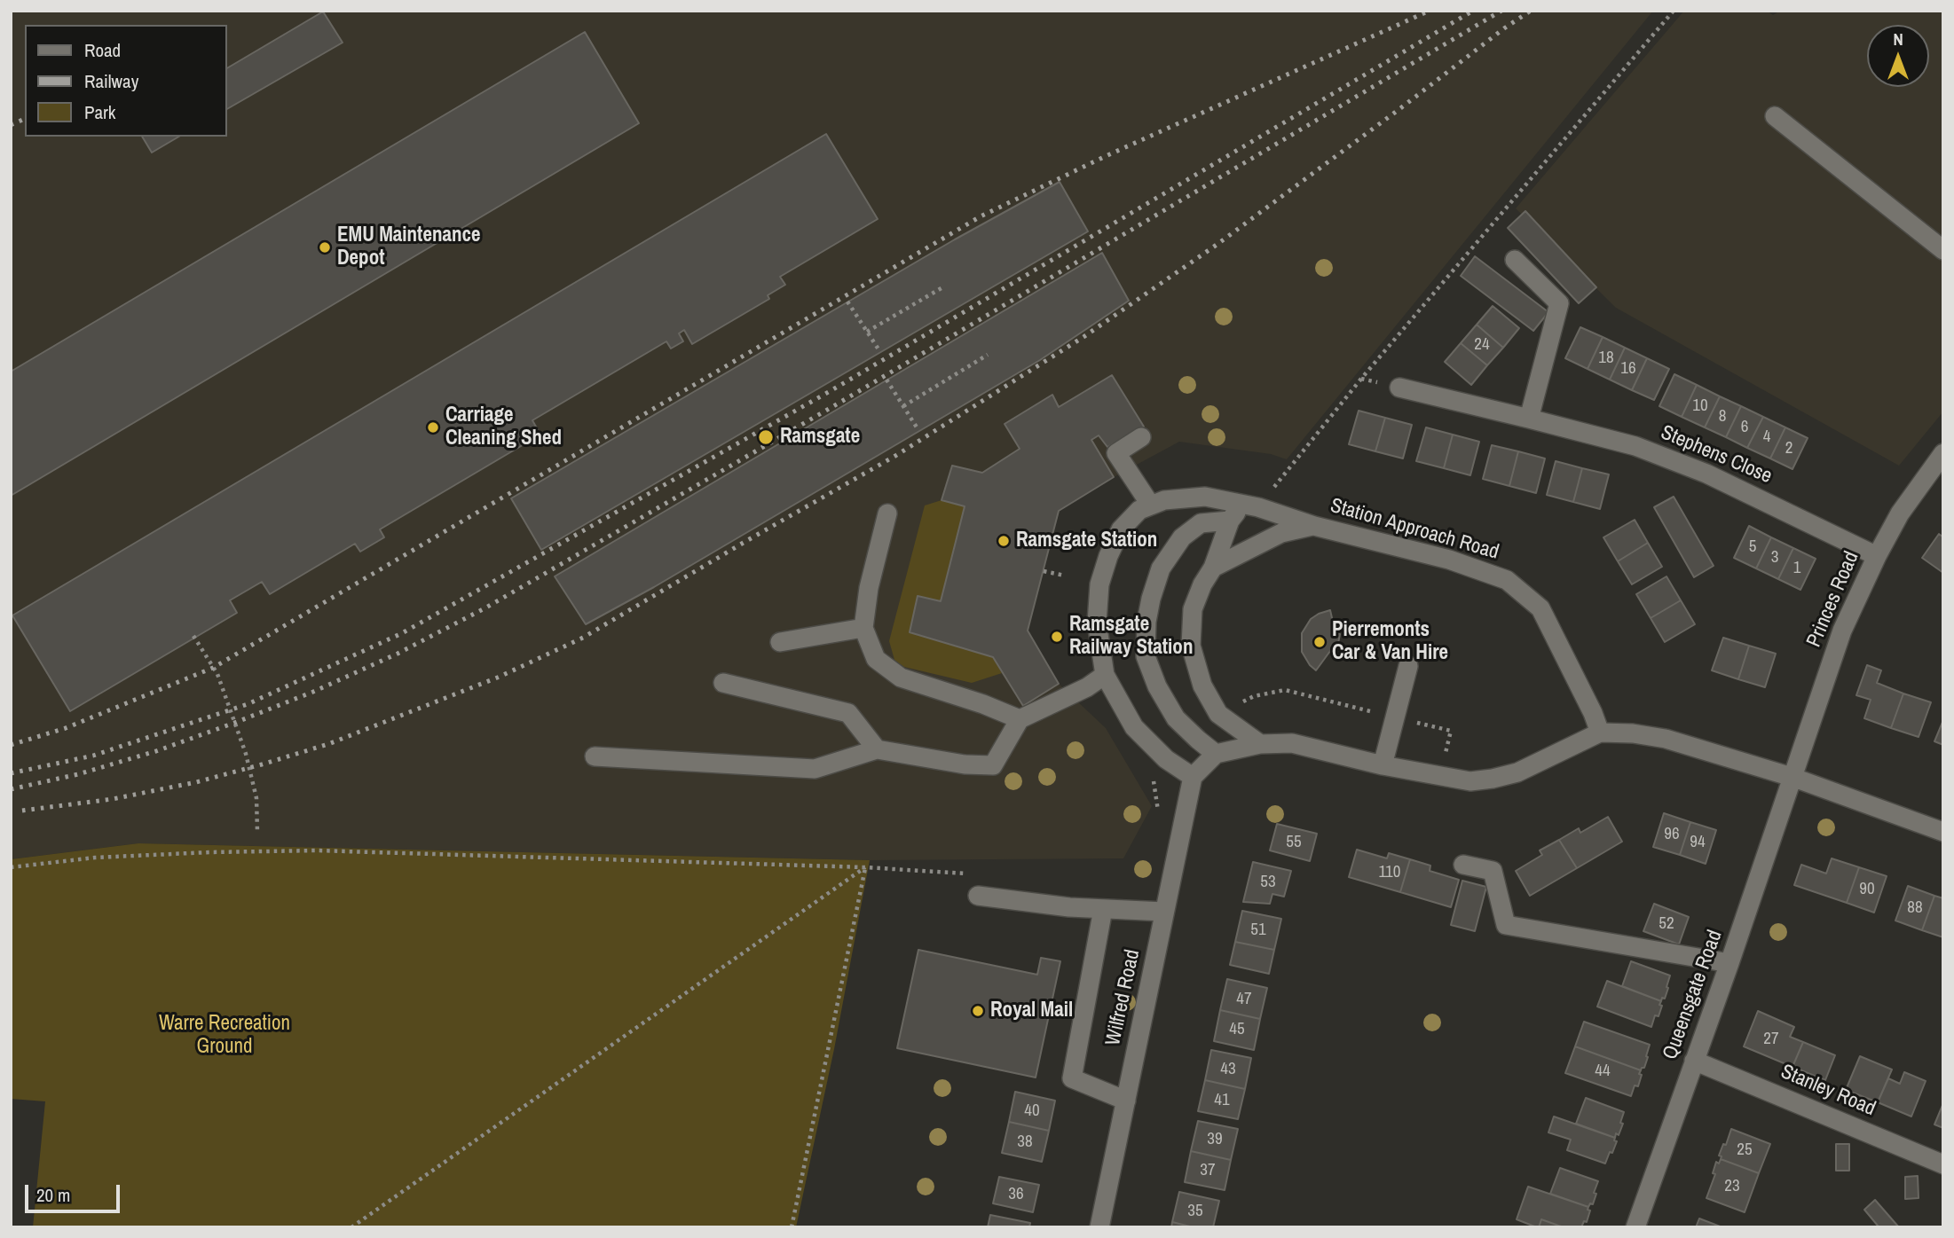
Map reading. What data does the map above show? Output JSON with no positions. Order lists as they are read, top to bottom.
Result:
{
  "streets": {
    "street": [
      "Stephens Close",
      "Station Approach Road",
      "Princes Road",
      "Queensgate Road",
      "Wilfred Road",
      "Stanley Road"
    ]
  },
  "crossings": [
    ["Stephens Close", "Princes Road"],
    ["Station Approach Road", "Wilfred Road"],
    ["Princes Road", "Queensgate Road"],
    ["Queensgate Road", "Stanley Road"]
  ],
  "parks": ["Warre Recreation Ground"],
  "places": [
    "EMU Maintenance Depot",
    "Carriage Cleaning Shed",
    "Ramsgate",
    "Ramsgate Station",
    "Ramsgate Railway Station",
    "Pierremonts Car & Van Hire",
    "Royal Mail"
  ],
  "house_numbers": [
    "24",
    "18",
    "16",
    "10",
    "8",
    "6",
    "4",
    "2",
    "5",
    "3",
    "1",
    "96",
    "55",
    "94",
    "110",
    "53",
    "90",
    "88",
    "52",
    "51",
    "47",
    "45",
    "27",
    "43",
    "44",
    "41",
    "40",
    "39",
    "38",
    "25",
    "37",
    "23",
    "36",
    "35"
  ],
  "legend": ["Road", "Railway", "Park"],
  "scale_bar": "20 m",
  "north": "top"
}
